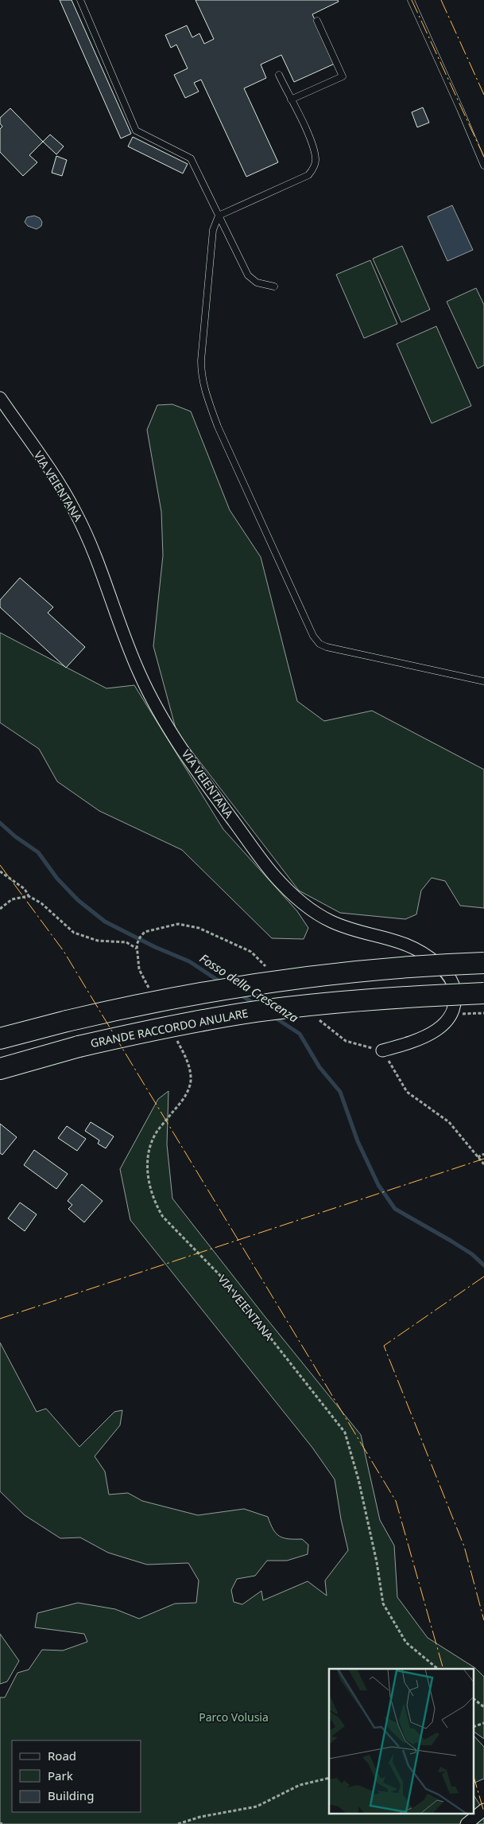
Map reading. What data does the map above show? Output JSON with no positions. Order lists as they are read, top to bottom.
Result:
{
  "streets": {
    "highway": ["GRANDE RACCORDO ANULARE"],
    "street": ["VIA VEIENTANA"]
  },
  "water": ["Fosso della Crescenza"],
  "parks": ["Parco Volusia"],
  "legend": ["Road", "Park", "Building"]
}
